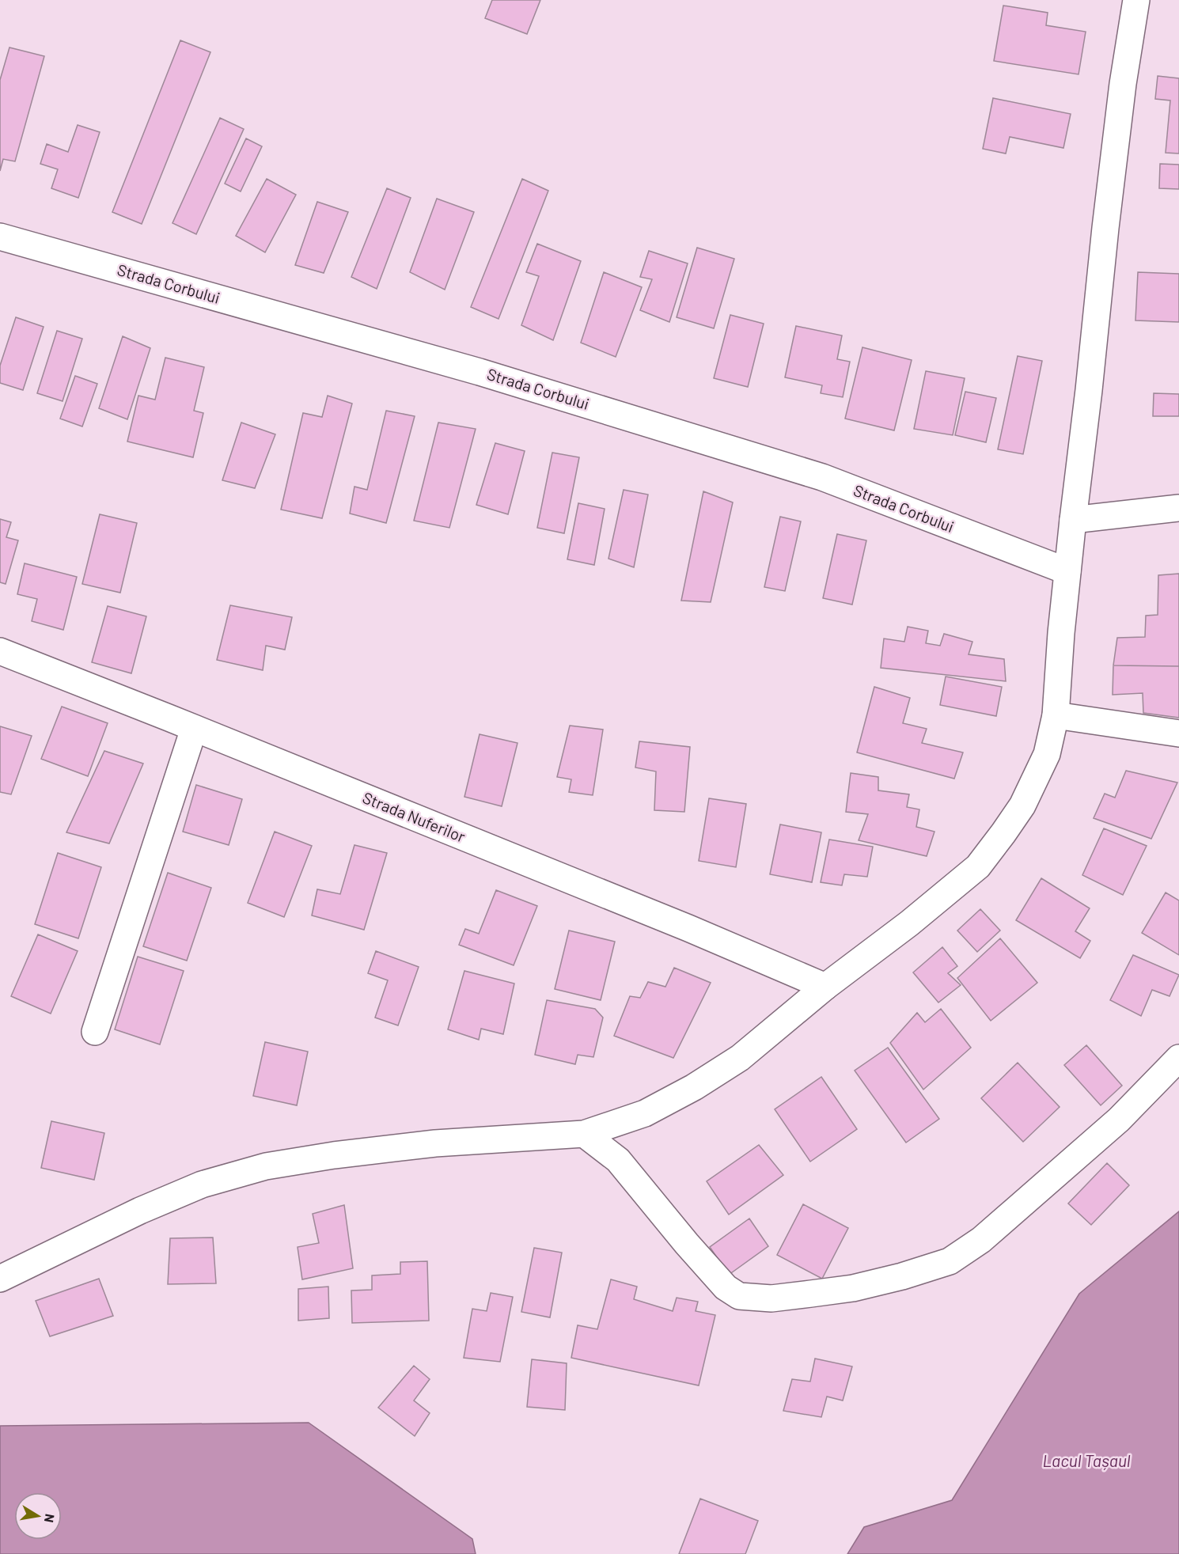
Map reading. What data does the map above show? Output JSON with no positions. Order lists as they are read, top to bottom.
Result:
{
  "streets": {
    "street": ["Strada Corbului", "Strada Nuferilor"]
  },
  "water": ["Lacul Tașaul"],
  "north": "right"
}
